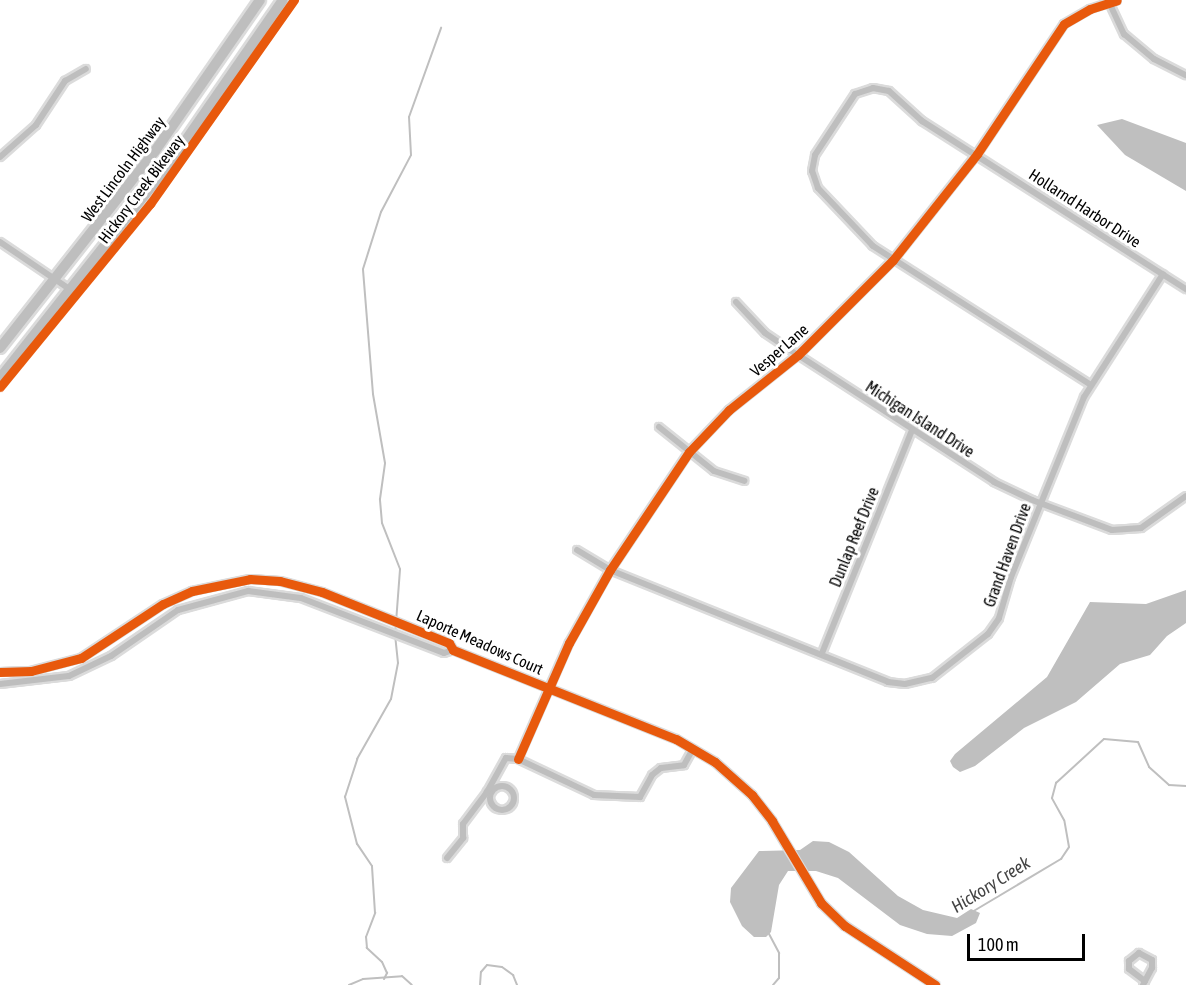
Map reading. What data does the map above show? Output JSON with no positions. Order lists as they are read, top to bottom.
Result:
{
  "streets": {
    "main road": ["West Lincoln Highway"],
    "street": [
      "Hollarnd Harbor Drive",
      "Vesper Lane",
      "Michigan Island Drive",
      "Dunlap Reef Drive",
      "Grand Haven Drive",
      "Laporte Meadows Court"
    ],
    "cycle path": ["Hickory Creek Bikeway"]
  },
  "crossings": [
    ["Hollarnd Harbor Drive", "Vesper Lane"],
    ["Hollarnd Harbor Drive", "Grand Haven Drive"],
    ["Vesper Lane", "Michigan Island Drive"],
    ["Vesper Lane", "Grand Haven Drive"],
    ["Vesper Lane", "Laporte Meadows Court"],
    ["Michigan Island Drive", "Dunlap Reef Drive"],
    ["Michigan Island Drive", "Grand Haven Drive"],
    ["Dunlap Reef Drive", "Grand Haven Drive"]
  ],
  "water": ["Hickory Creek"],
  "scale_bar": "100 m"
}
